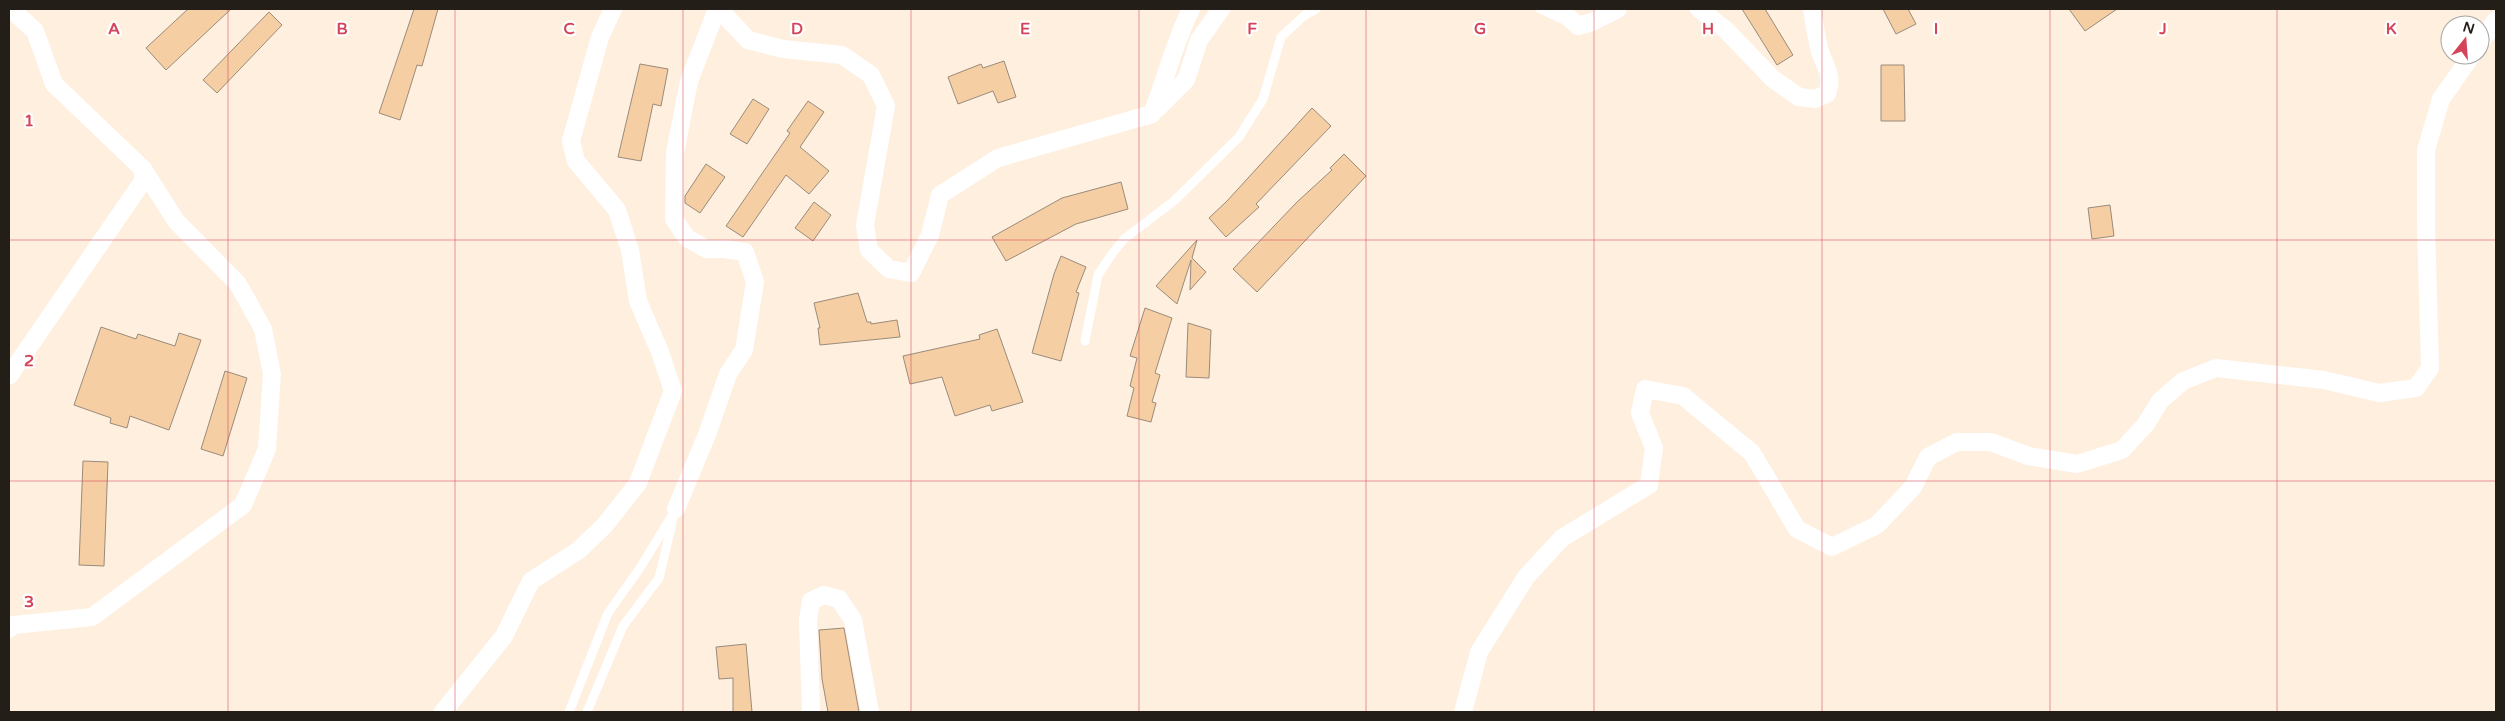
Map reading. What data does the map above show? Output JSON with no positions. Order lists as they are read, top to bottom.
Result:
{
  "north": "top",
  "grid": {
    "columns": [
      "A",
      "B",
      "C",
      "D",
      "E",
      "F",
      "G",
      "H",
      "I",
      "J",
      "K"
    ],
    "rows": ["1", "2", "3"]
  }
}
